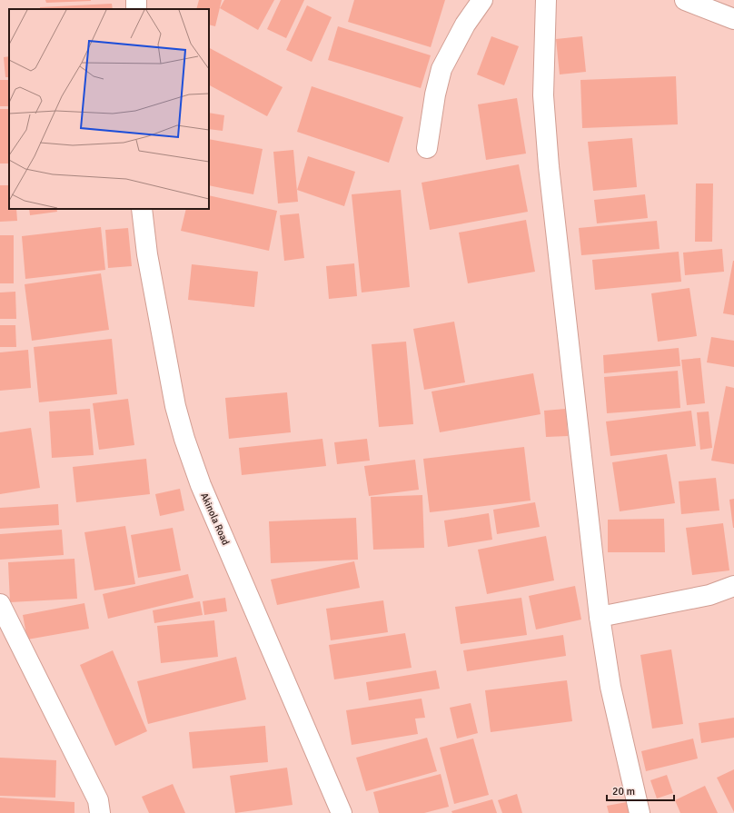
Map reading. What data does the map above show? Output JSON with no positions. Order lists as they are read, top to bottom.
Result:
{
  "streets": {
    "street": ["Akinola Road"]
  },
  "scale_bar": "20 m"
}
